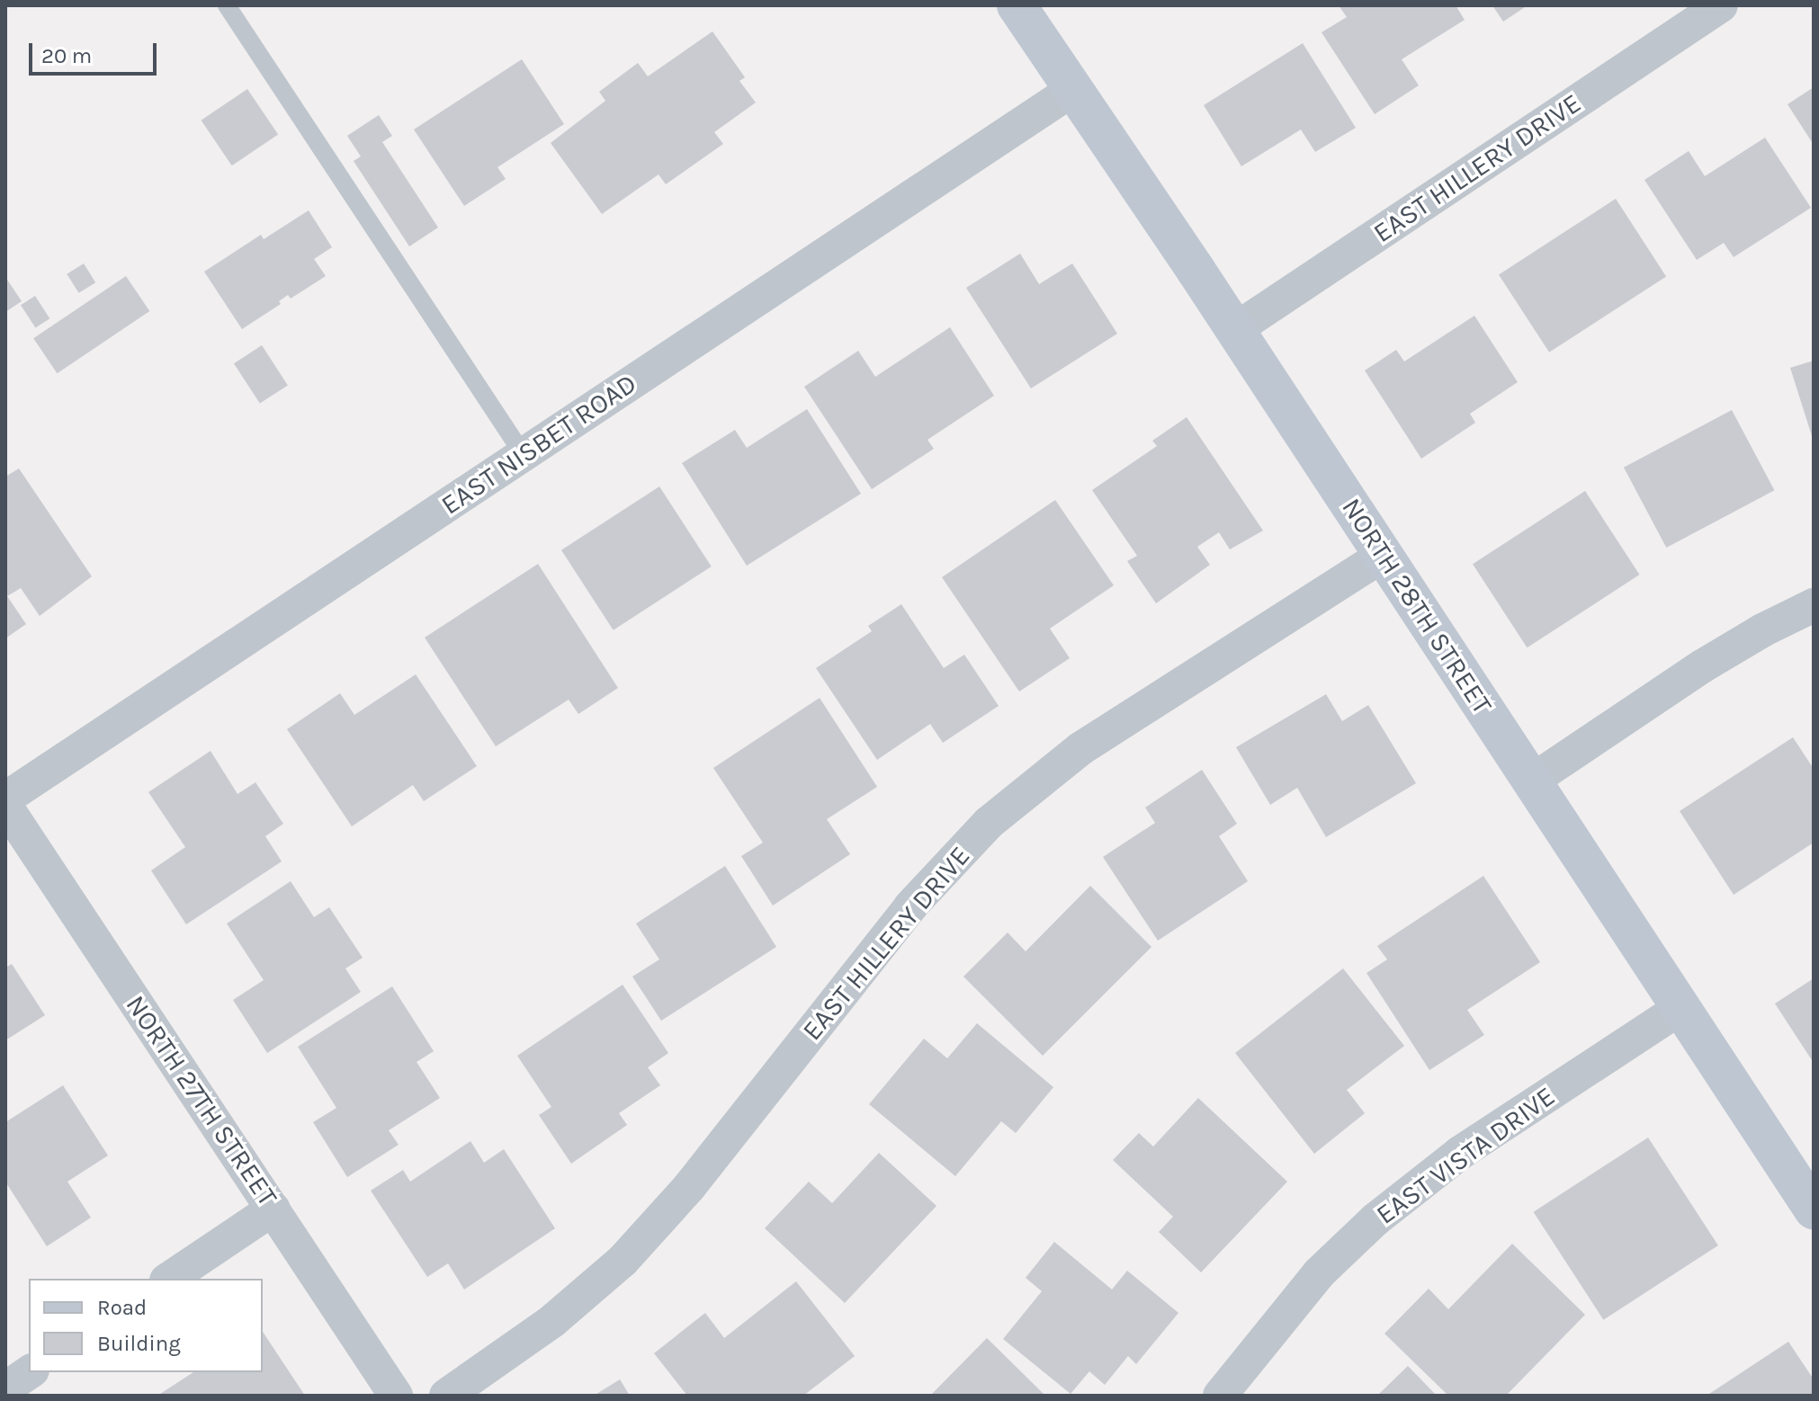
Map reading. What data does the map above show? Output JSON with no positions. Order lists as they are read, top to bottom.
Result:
{
  "streets": {
    "street": [
      "EAST HILLERY DRIVE",
      "EAST NISBET ROAD",
      "NORTH 28TH STREET",
      "NORTH 27TH STREET",
      "EAST VISTA DRIVE"
    ]
  },
  "crossings": [
    ["EAST HILLERY DRIVE", "NORTH 28TH STREET"],
    ["EAST NISBET ROAD", "NORTH 28TH STREET"],
    ["NORTH 28TH STREET", "EAST VISTA DRIVE"]
  ],
  "legend": ["Road", "Building"],
  "scale_bar": "20 m"
}
